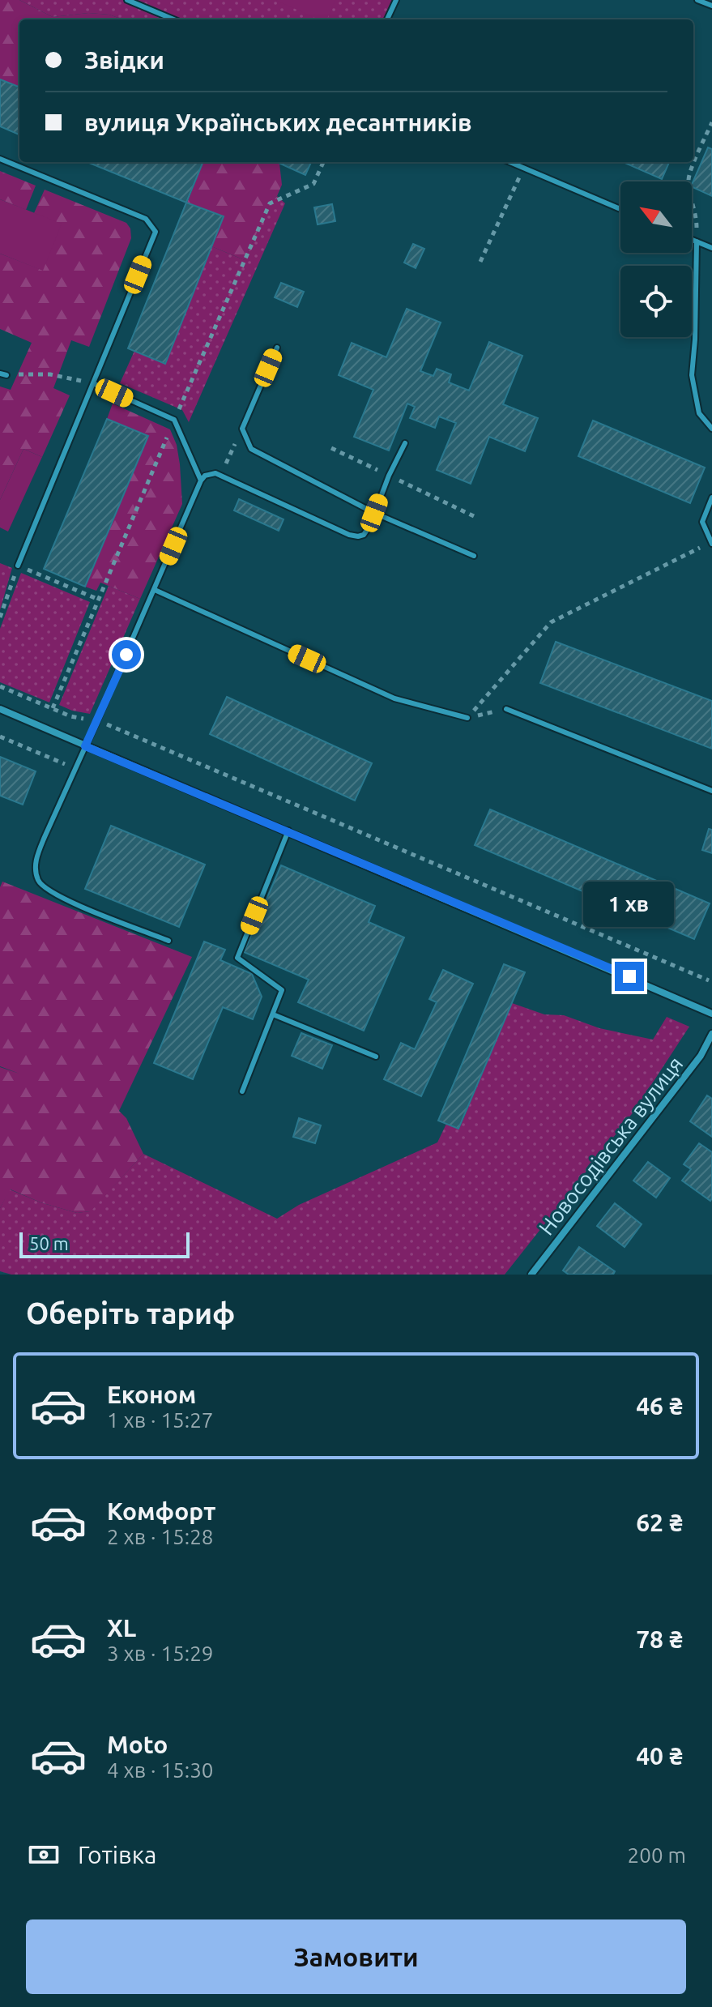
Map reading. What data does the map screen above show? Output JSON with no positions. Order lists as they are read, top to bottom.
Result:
{
  "streets": {
    "street": ["Новосодівська вулиця"]
  },
  "scale_bar": "50 m",
  "north": "top left",
  "page": {
    "banner": ["Звідки", "вулиця Українських десантників"],
    "bubble": "1 хв",
    "scale": "50 m",
    "heading": "Оберіть тариф",
    "list": [
      {
        "name": "Економ",
        "note": "1 хв · 15:27",
        "value": "46 ₴"
      },
      {
        "name": "Комфорт",
        "note": "2 хв · 15:28",
        "value": "62 ₴"
      },
      {
        "name": "XL",
        "note": "3 хв · 15:29",
        "value": "78 ₴"
      },
      {
        "name": "Moto",
        "note": "4 хв · 15:30",
        "value": "40 ₴"
      }
    ],
    "pay": ["Готівка", "200 m"],
    "buttons": "Замовити"
  }
}
